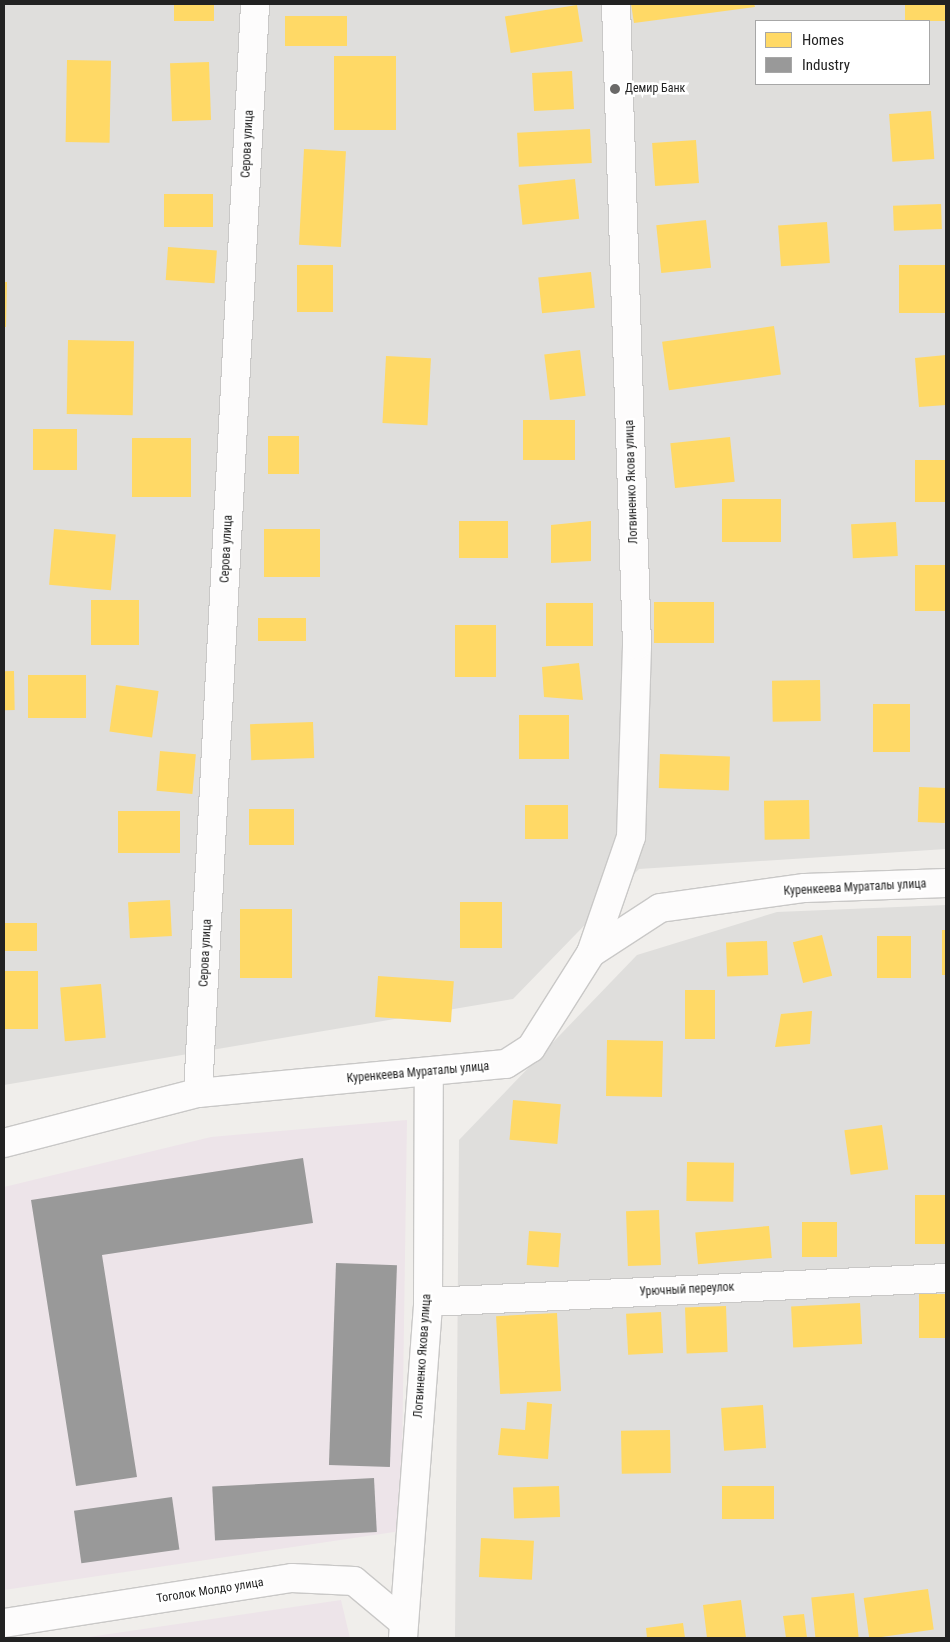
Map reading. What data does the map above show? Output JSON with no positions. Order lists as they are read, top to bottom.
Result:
{
  "streets": {
    "street": [
      "Серова улица",
      "Логвиненко Якова улица",
      "Куренкеева Мураталы улица",
      "Урючный переулок",
      "Тоголок Молдо улица"
    ]
  },
  "crossings": [
    ["Серова улица", "Куренкеева Мураталы улица"],
    ["Логвиненко Якова улица", "Куренкеева Мураталы улица"],
    ["Логвиненко Якова улица", "Урючный переулок"],
    ["Логвиненко Якова улица", "Тоголок Молдо улица"]
  ],
  "places": ["Демир Банк"],
  "legend": ["Homes", "Industry"]
}
